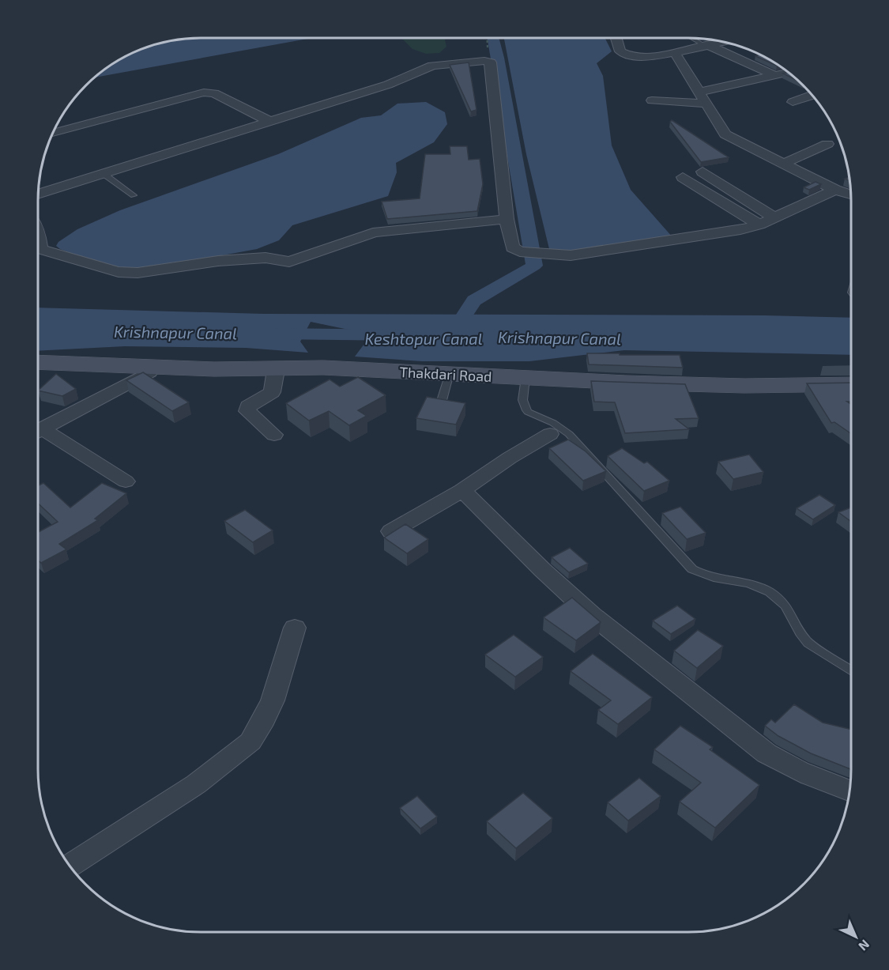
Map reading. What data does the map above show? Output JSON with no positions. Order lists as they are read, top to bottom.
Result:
{
  "streets": {
    "street": ["Thakdari Road"]
  },
  "water": ["Krishnapur Canal", "Keshtopur Canal"],
  "north": "bottom right"
}
